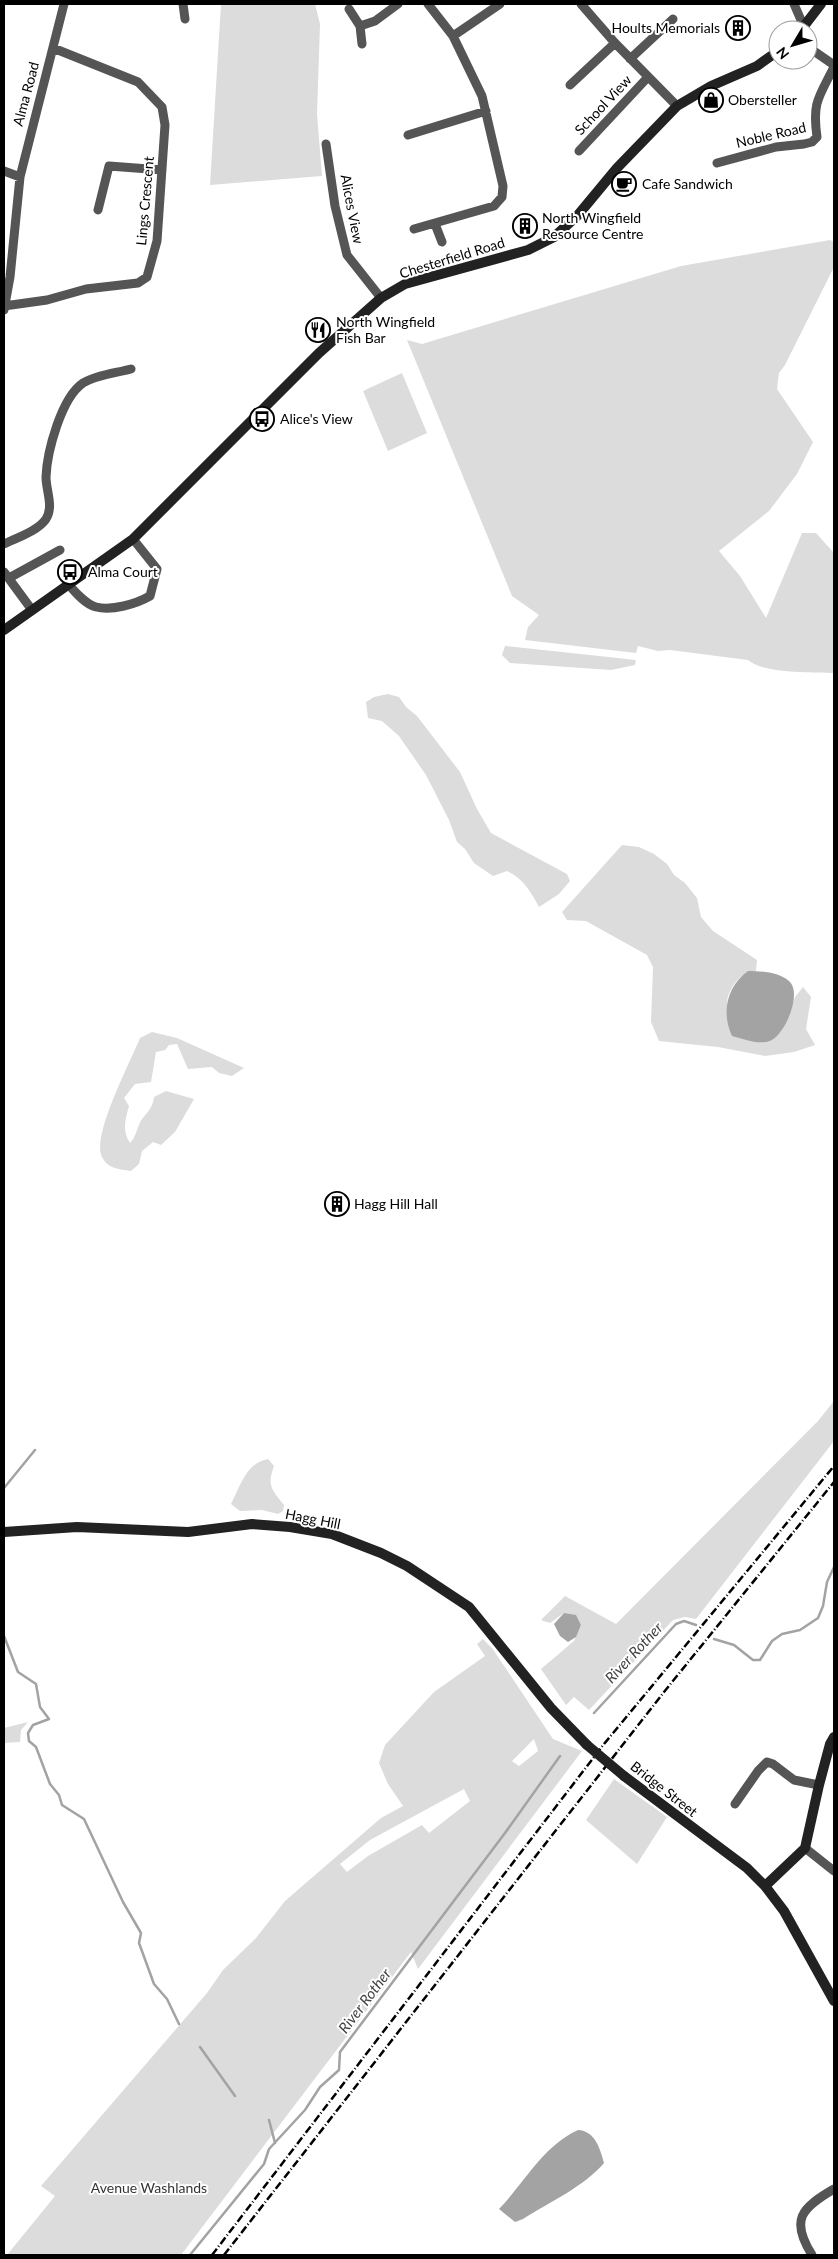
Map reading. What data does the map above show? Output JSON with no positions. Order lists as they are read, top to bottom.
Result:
{
  "streets": {
    "street": [
      "Alma Road",
      "School View",
      "Noble Road",
      "Lings Crescent",
      "Alices View",
      "Chesterfield Road",
      "Hagg Hill",
      "Bridge Street"
    ]
  },
  "crossings": [
    ["Alma Road", "Lings Crescent"],
    ["Alices View", "Chesterfield Road"],
    ["Hagg Hill", "Bridge Street"]
  ],
  "water": ["River Rother"],
  "parks": ["Avenue Washlands"],
  "places": {
    "building": ["Hoults Memorials", "North Wingfield Resource Centre", "Hagg Hill Hall"],
    "shop": ["Obersteller"],
    "cafe": ["Cafe Sandwich"],
    "restaurant": ["North Wingfield Fish Bar"],
    "bus stop": ["Alice's View", "Alma Court"]
  },
  "north": "bottom left"
}
